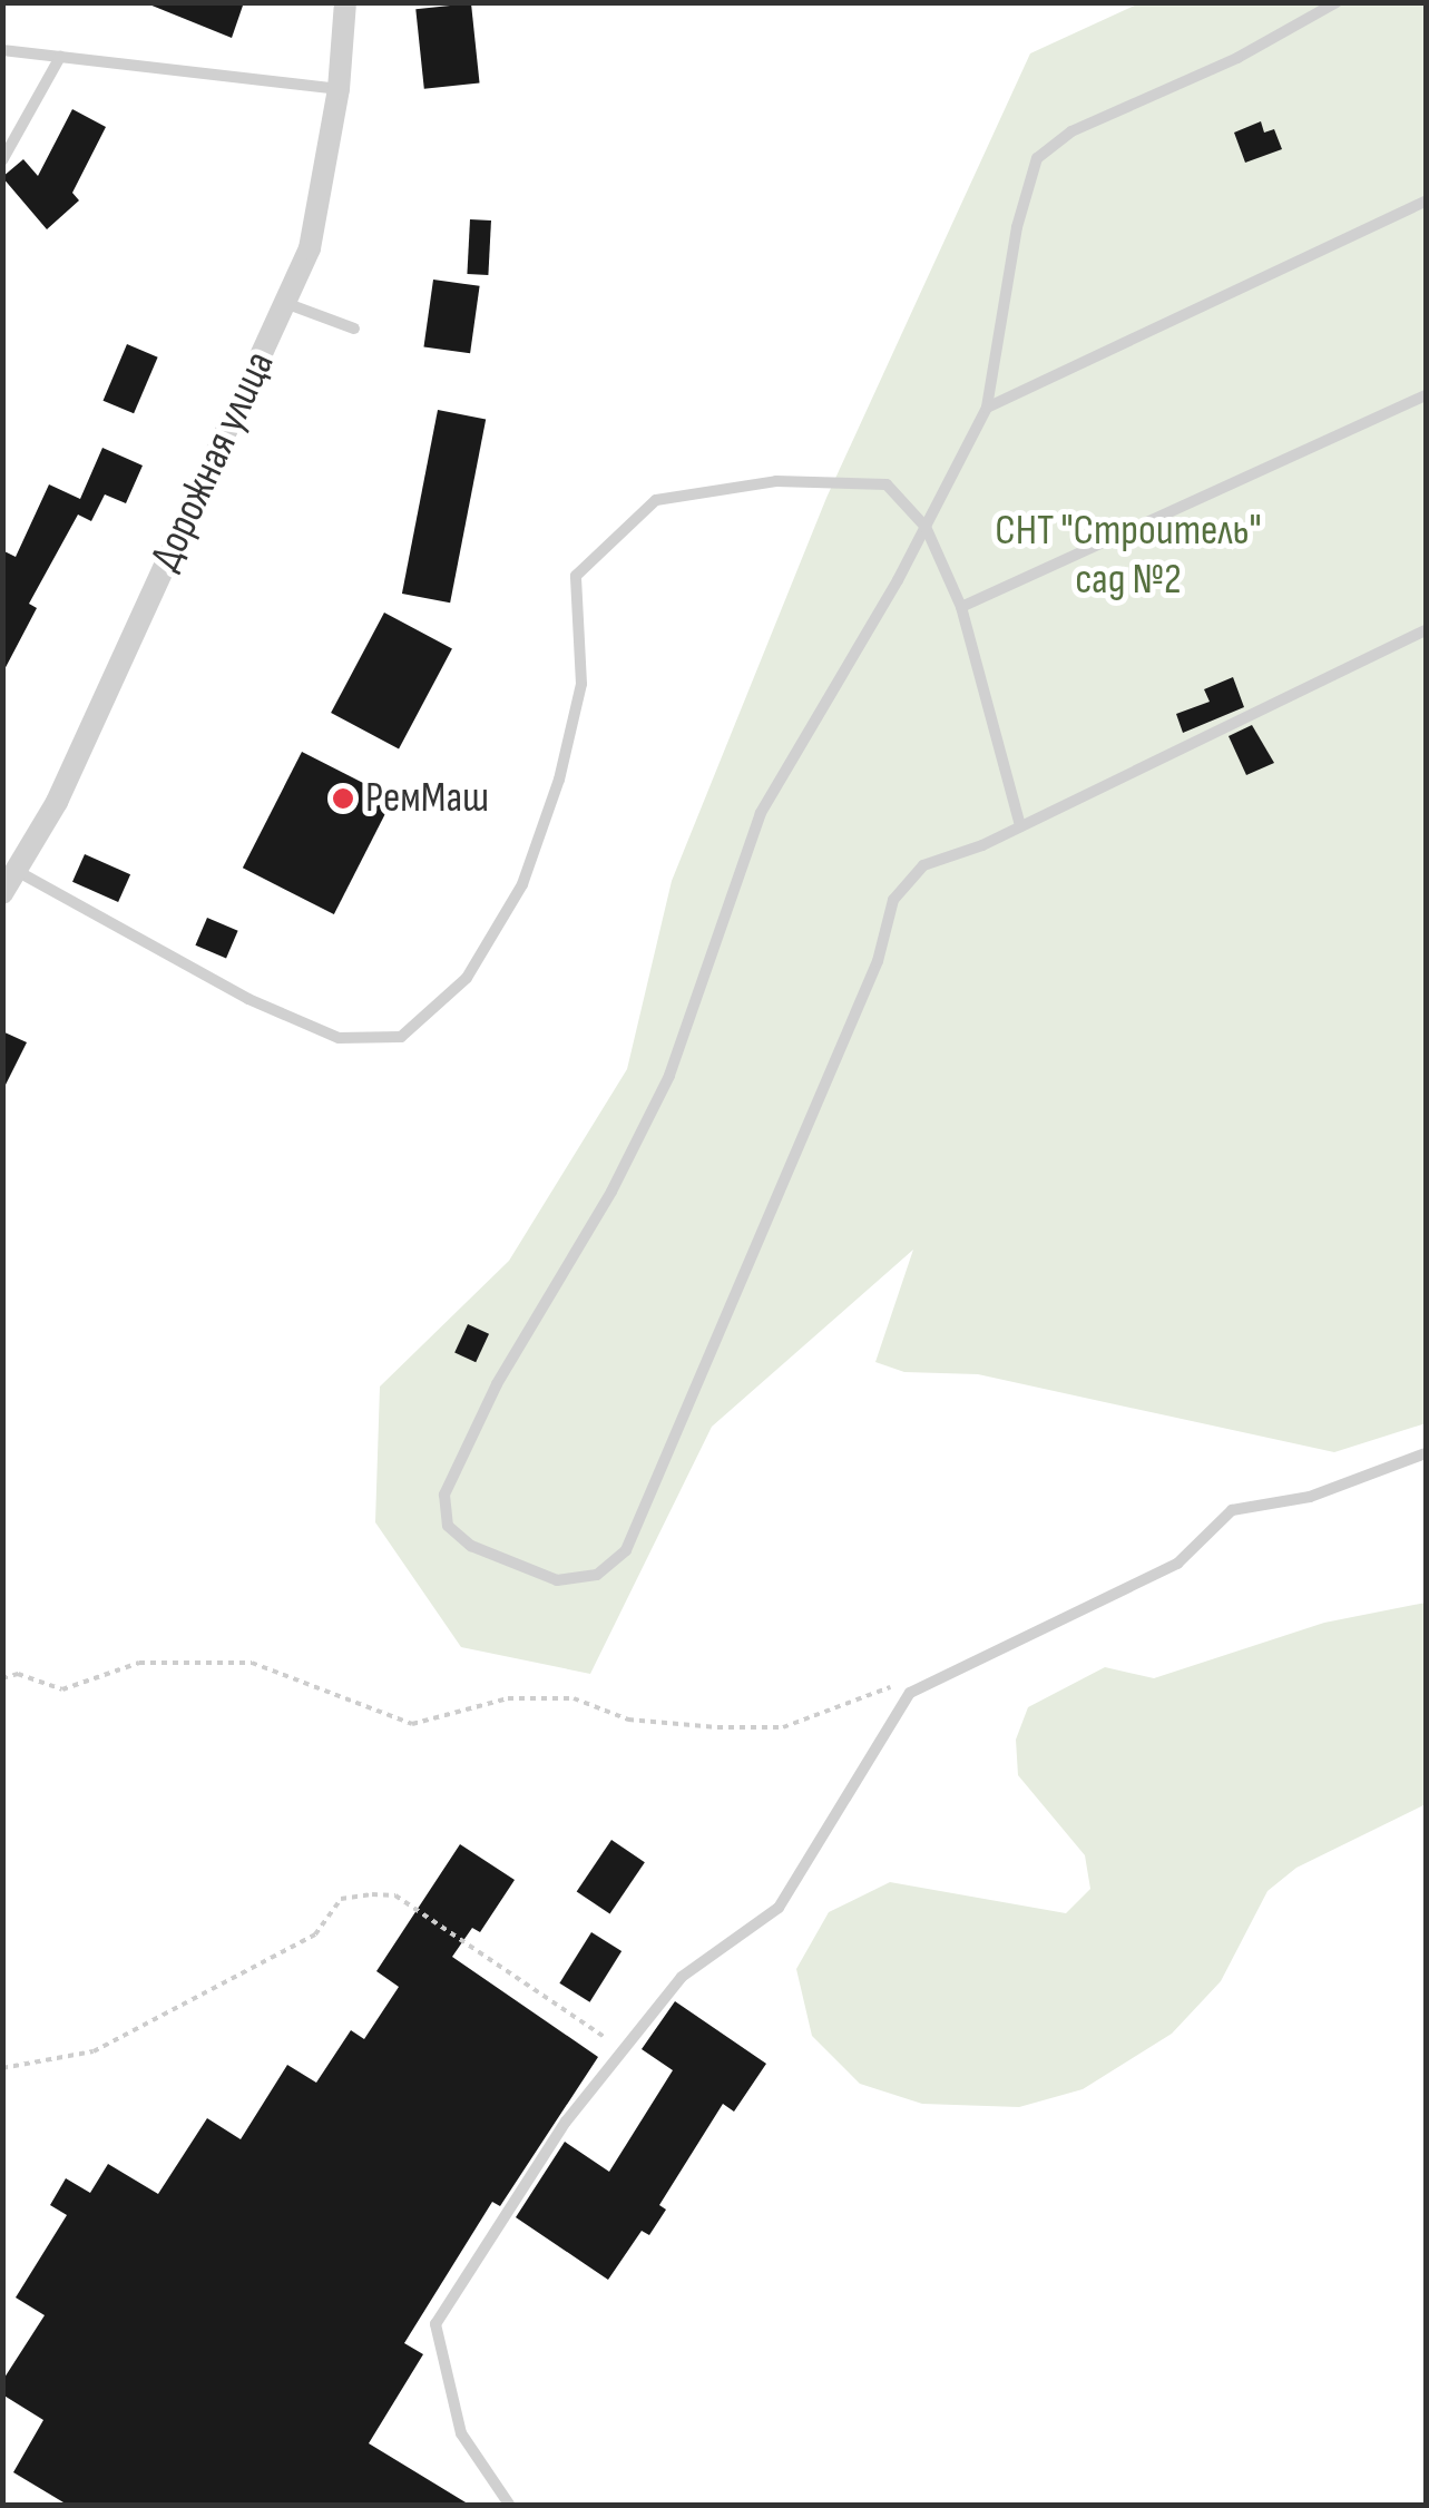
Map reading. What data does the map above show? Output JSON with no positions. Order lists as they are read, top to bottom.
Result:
{
  "streets": {
    "street": ["Дорожная улица"]
  },
  "parks": ["СНТ \"Строитель\" сад №2"],
  "places": ["РемМаш"]
}
